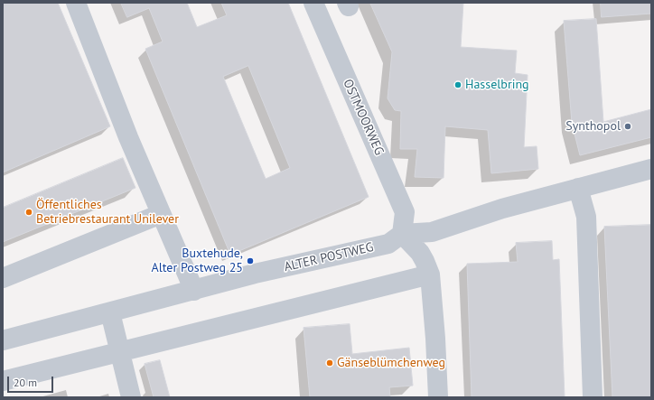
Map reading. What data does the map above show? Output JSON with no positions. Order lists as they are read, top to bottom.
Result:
{
  "streets": {
    "street": ["OSTMOORWEG", "ALTER POSTWEG"]
  },
  "crossings": [
    ["OSTMOORWEG", "ALTER POSTWEG"]
  ],
  "places": [
    "Hasselbring",
    "Synthopol",
    "Öffentliches Betriebrestaurant Unilever",
    "Buxtehude, Alter Postweg 25",
    "Gänseblümchenweg"
  ],
  "scale_bar": "20 m"
}
